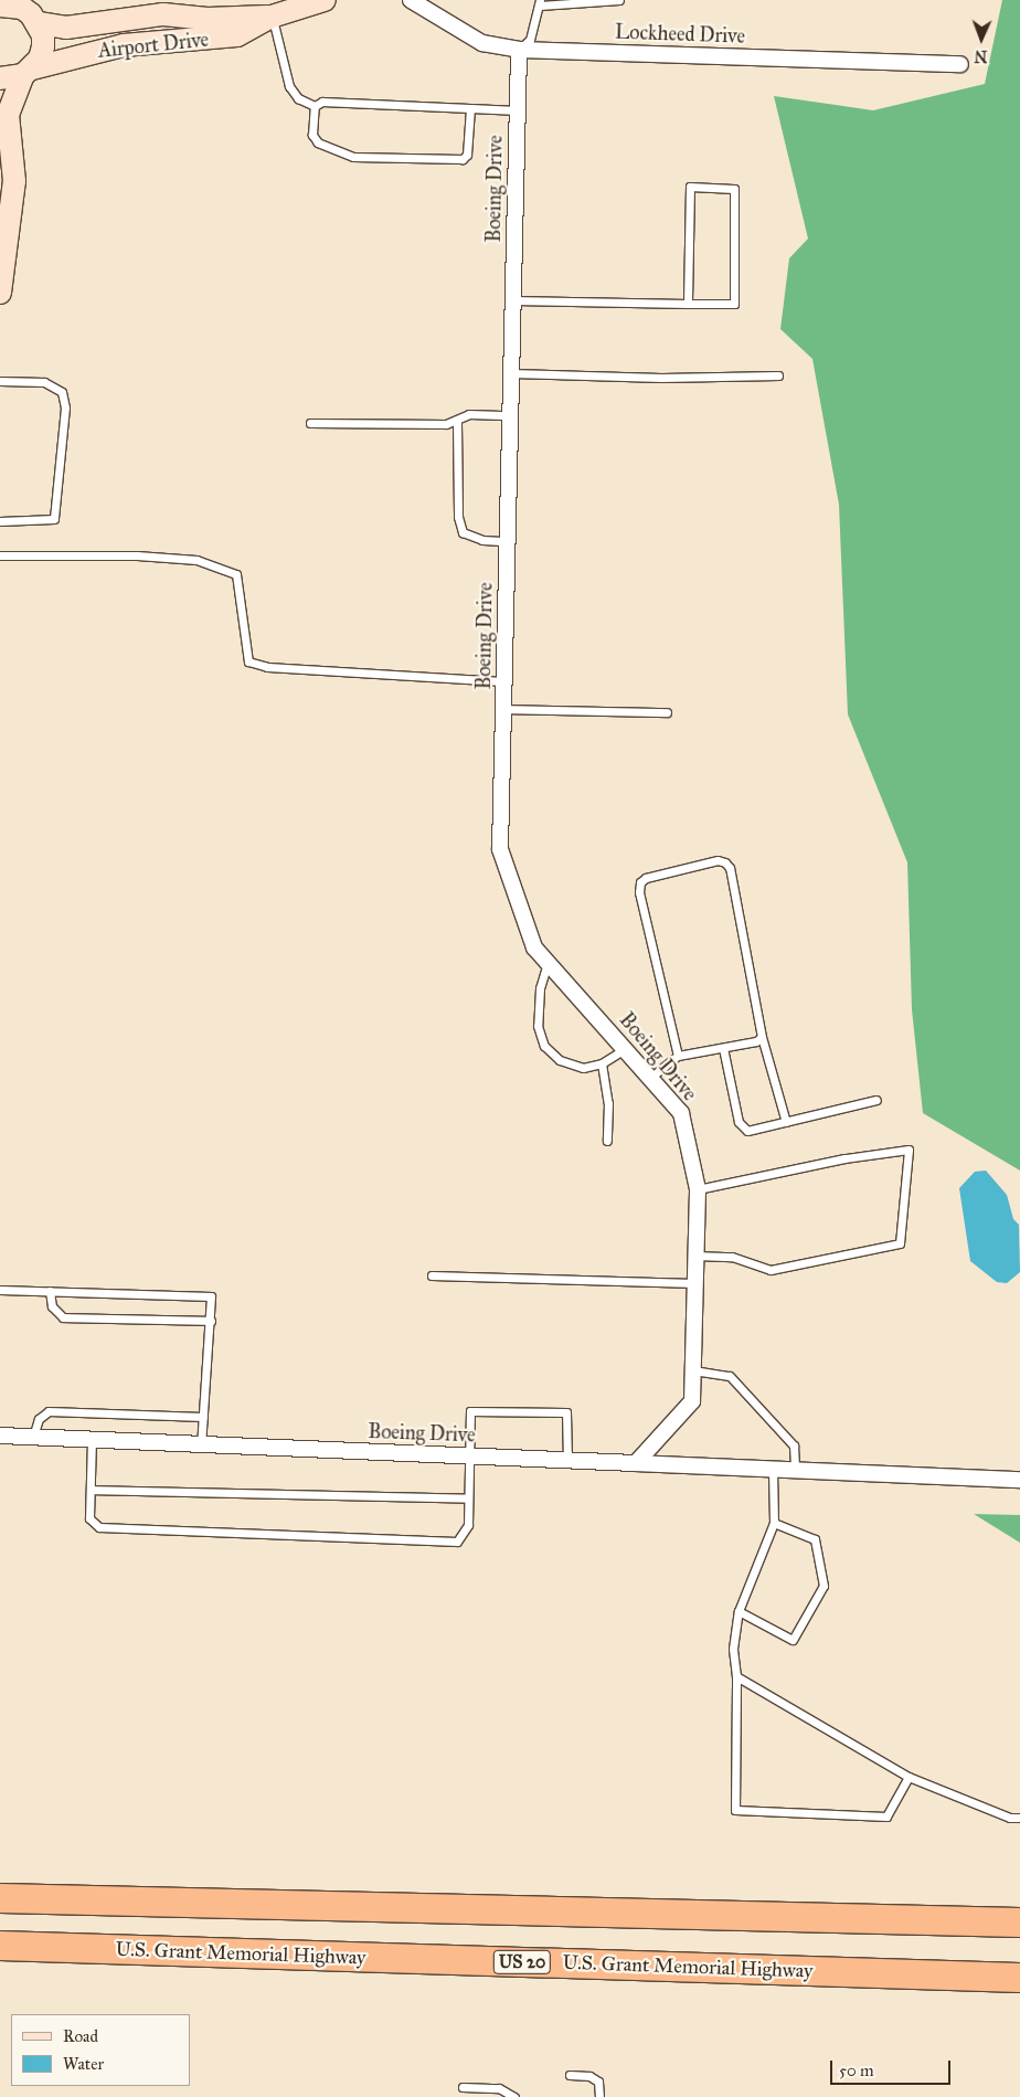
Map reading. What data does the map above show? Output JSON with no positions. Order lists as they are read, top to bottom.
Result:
{
  "streets": {
    "highway": ["U.S. Grant Memorial Highway", "US 20"],
    "street": ["Lockheed Drive", "Airport Drive", "Boeing Drive"]
  },
  "crossings": [
    ["Lockheed Drive", "Boeing Drive"]
  ],
  "legend": ["Road", "Water"],
  "scale_bar": "50 m",
  "north": "bottom"
}
